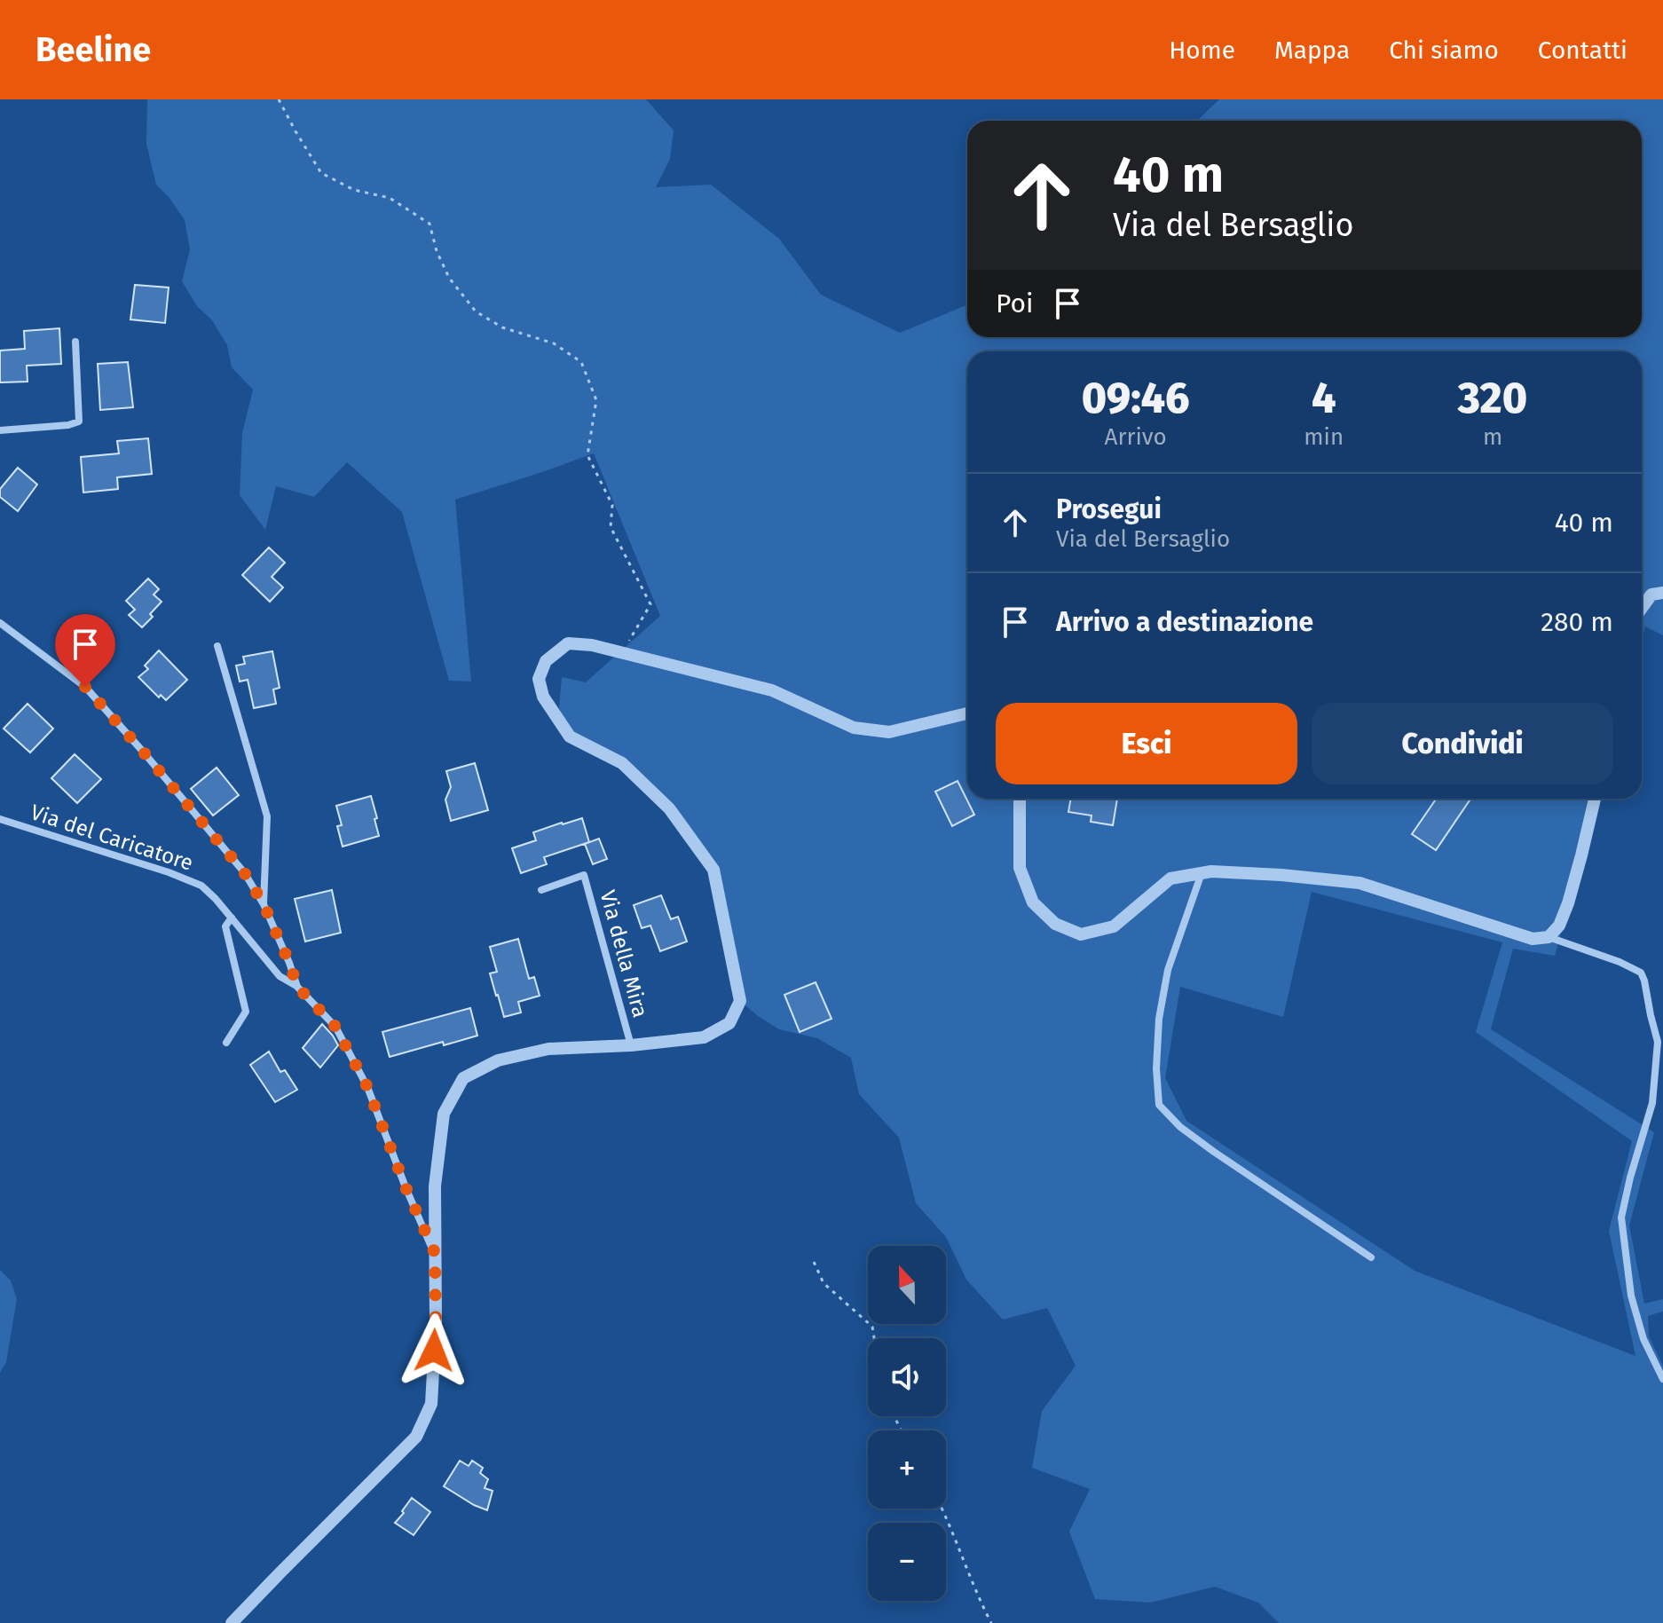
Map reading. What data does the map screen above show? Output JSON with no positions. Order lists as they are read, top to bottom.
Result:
{
  "streets": {
    "street": ["Via del Caricatore", "Via della Mira"]
  },
  "north": "top",
  "page": {
    "header": "Beeline",
    "nav": [
      "Home",
      "Mappa",
      "Chi siamo",
      "Contatti"
    ],
    "turn": ["40 m", "Via del Bersaglio"],
    "then": "Poi",
    "eta": [
      "09:46",
      "Arrivo",
      "4",
      "min",
      "320",
      "m"
    ],
    "list": [
      {
        "name": "Prosegui",
        "note": "Via del Bersaglio",
        "value": "40 m"
      },
      {
        "name": "Arrivo a destinazione",
        "value": "280 m"
      }
    ],
    "buttons": ["Esci", "Condividi"],
    "map_buttons": ["+", "−"]
  }
}
